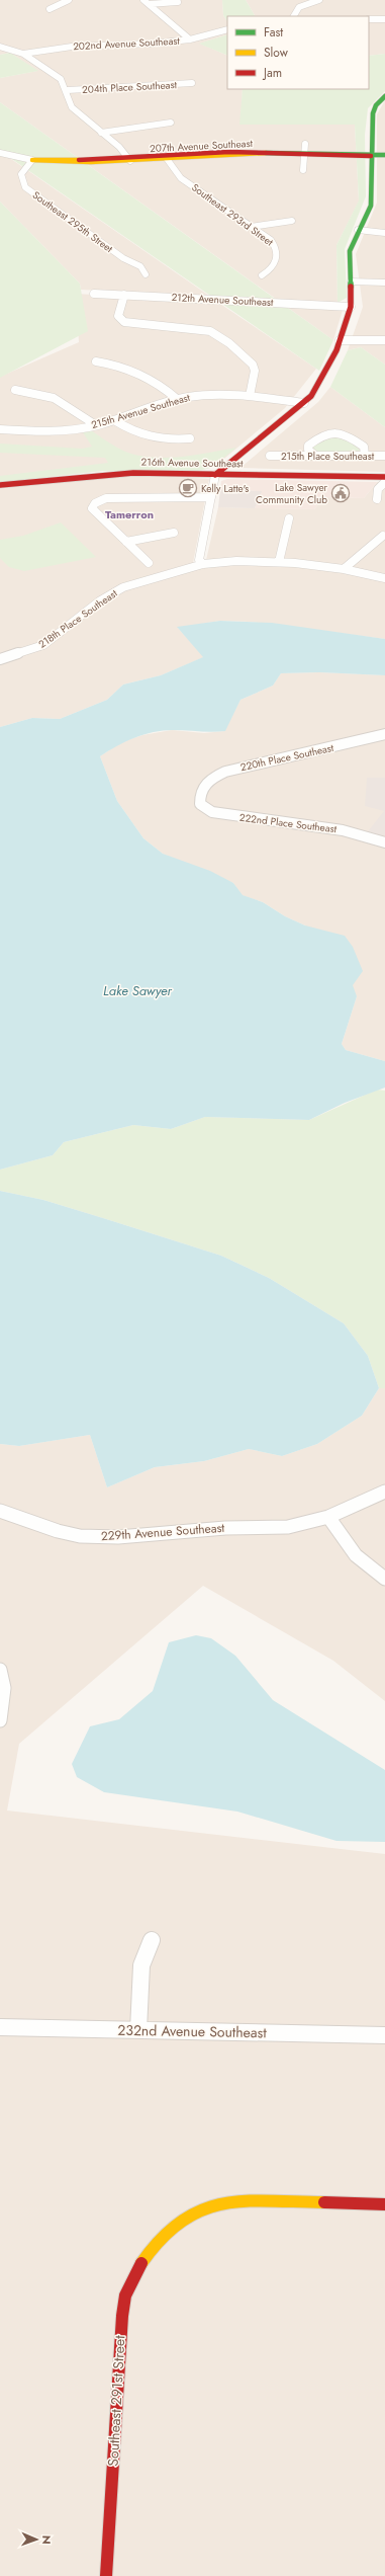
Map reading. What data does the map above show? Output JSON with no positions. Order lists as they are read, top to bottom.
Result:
{
  "streets": {
    "street": [
      "202nd Avenue Southeast",
      "204th Place Southeast",
      "207th Avenue Southeast",
      "Southeast 293rd Street",
      "Southeast 295th Street",
      "212th Avenue Southeast",
      "215th Avenue Southeast",
      "215th Place Southeast",
      "216th Avenue Southeast",
      "218th Place Southeast",
      "220th Place Southeast",
      "222nd Place Southeast",
      "229th Avenue Southeast",
      "232nd Avenue Southeast",
      "Southeast 291st Street"
    ]
  },
  "crossings": [
    ["207th Avenue Southeast", "Southeast 293rd Street"],
    ["207th Avenue Southeast", "Southeast 295th Street"],
    ["220th Place Southeast", "222nd Place Southeast"]
  ],
  "districts": ["Tamerron"],
  "water": ["Lake Sawyer"],
  "places": {
    "cafe": ["Kelly Latte's"],
    "public building": ["Lake Sawyer Community Club"]
  },
  "legend": ["Fast", "Slow", "Jam"],
  "north": "right"
}
